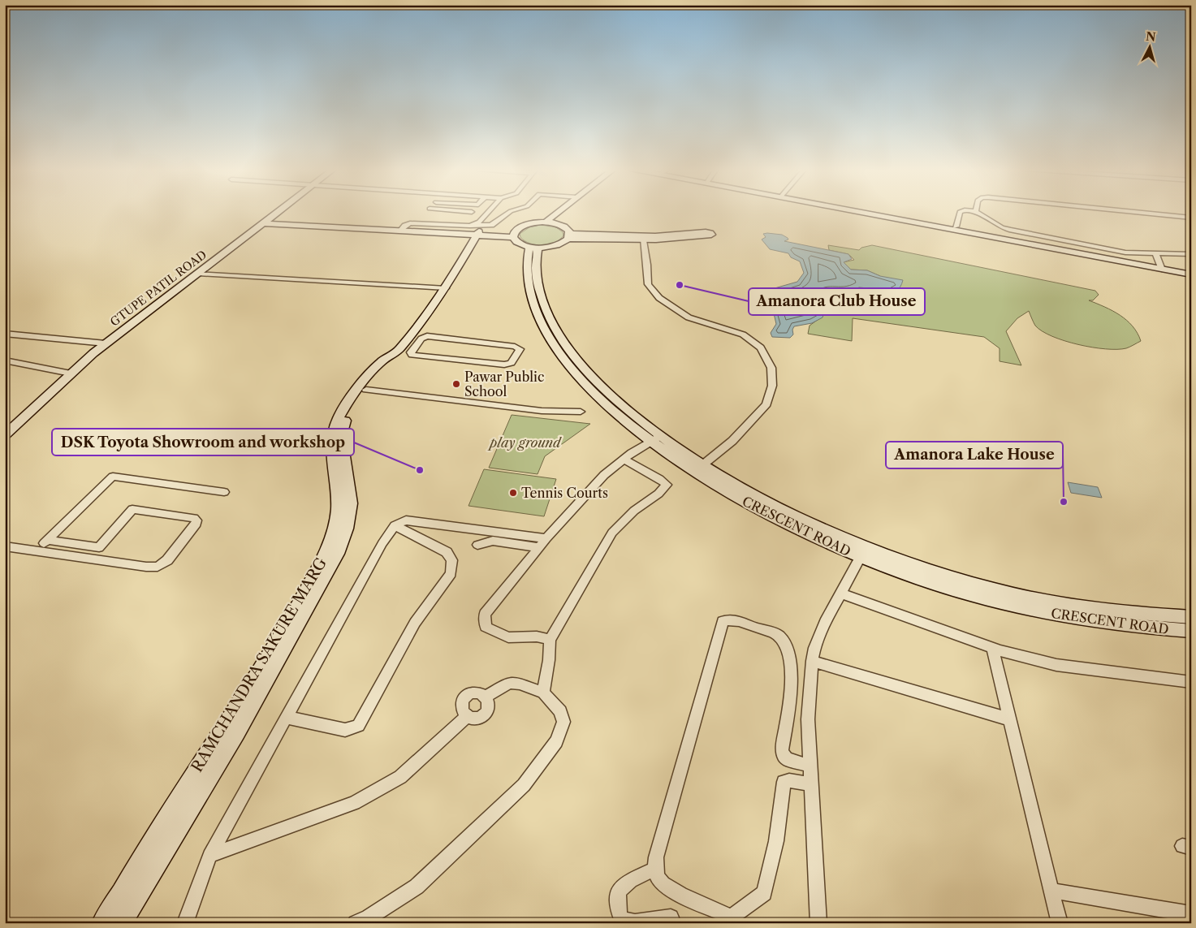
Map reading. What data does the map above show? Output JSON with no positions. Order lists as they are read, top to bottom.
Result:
{
  "streets": {
    "main road": ["GTUPE PATIL ROAD", "CRESCENT ROAD", "RAMCHANDRA SAKURE MARG"]
  },
  "parks": ["play ground"],
  "places": [
    "Amanora Club House",
    "Pawar Public School",
    "DSK Toyota Showroom and workshop",
    "Tennis Courts",
    "Amanora Lake House"
  ],
  "north": "top"
}
